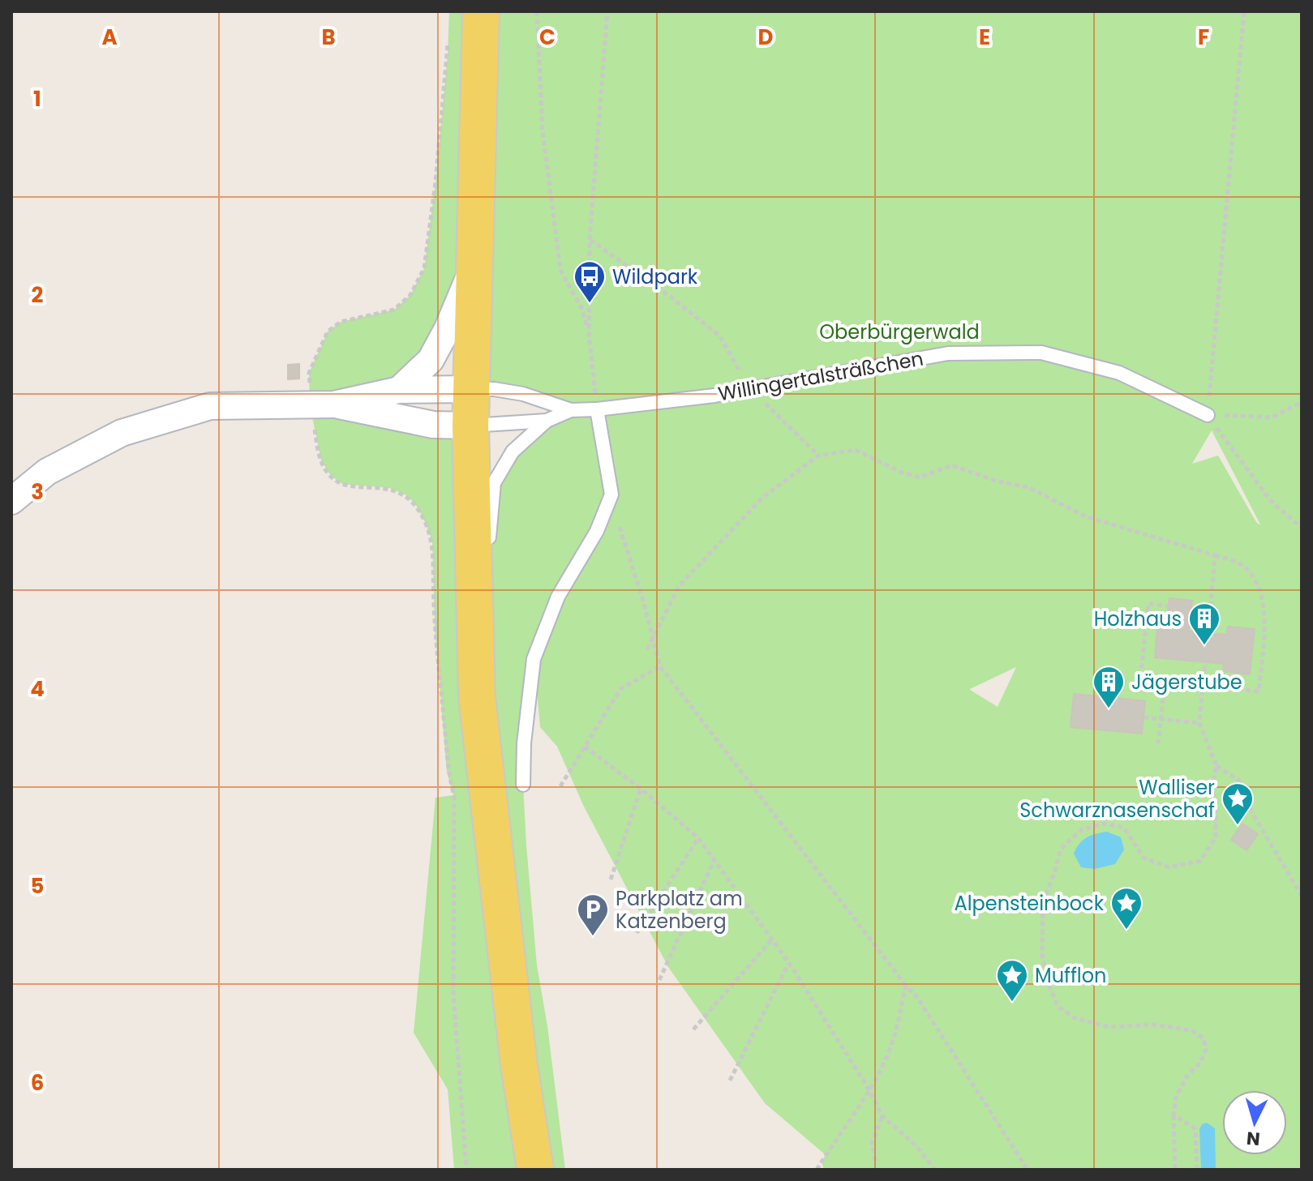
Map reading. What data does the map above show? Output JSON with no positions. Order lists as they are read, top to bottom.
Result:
{
  "streets": {
    "lane": ["Willingertalsträßchen"]
  },
  "parks": ["Oberbürgerwald"],
  "places": {
    "bus stop": ["Wildpark"],
    "building": ["Holzhaus", "Jägerstube"],
    "place": ["Walliser Schwarznasenschaf", "Alpensteinbock", "Mufflon"],
    "parking": ["Parkplatz am Katzenberg"]
  },
  "north": "bottom",
  "grid": {
    "columns": [
      "A",
      "B",
      "C",
      "D",
      "E",
      "F"
    ],
    "rows": [
      "1",
      "2",
      "3",
      "4",
      "5",
      "6"
    ]
  }
}
